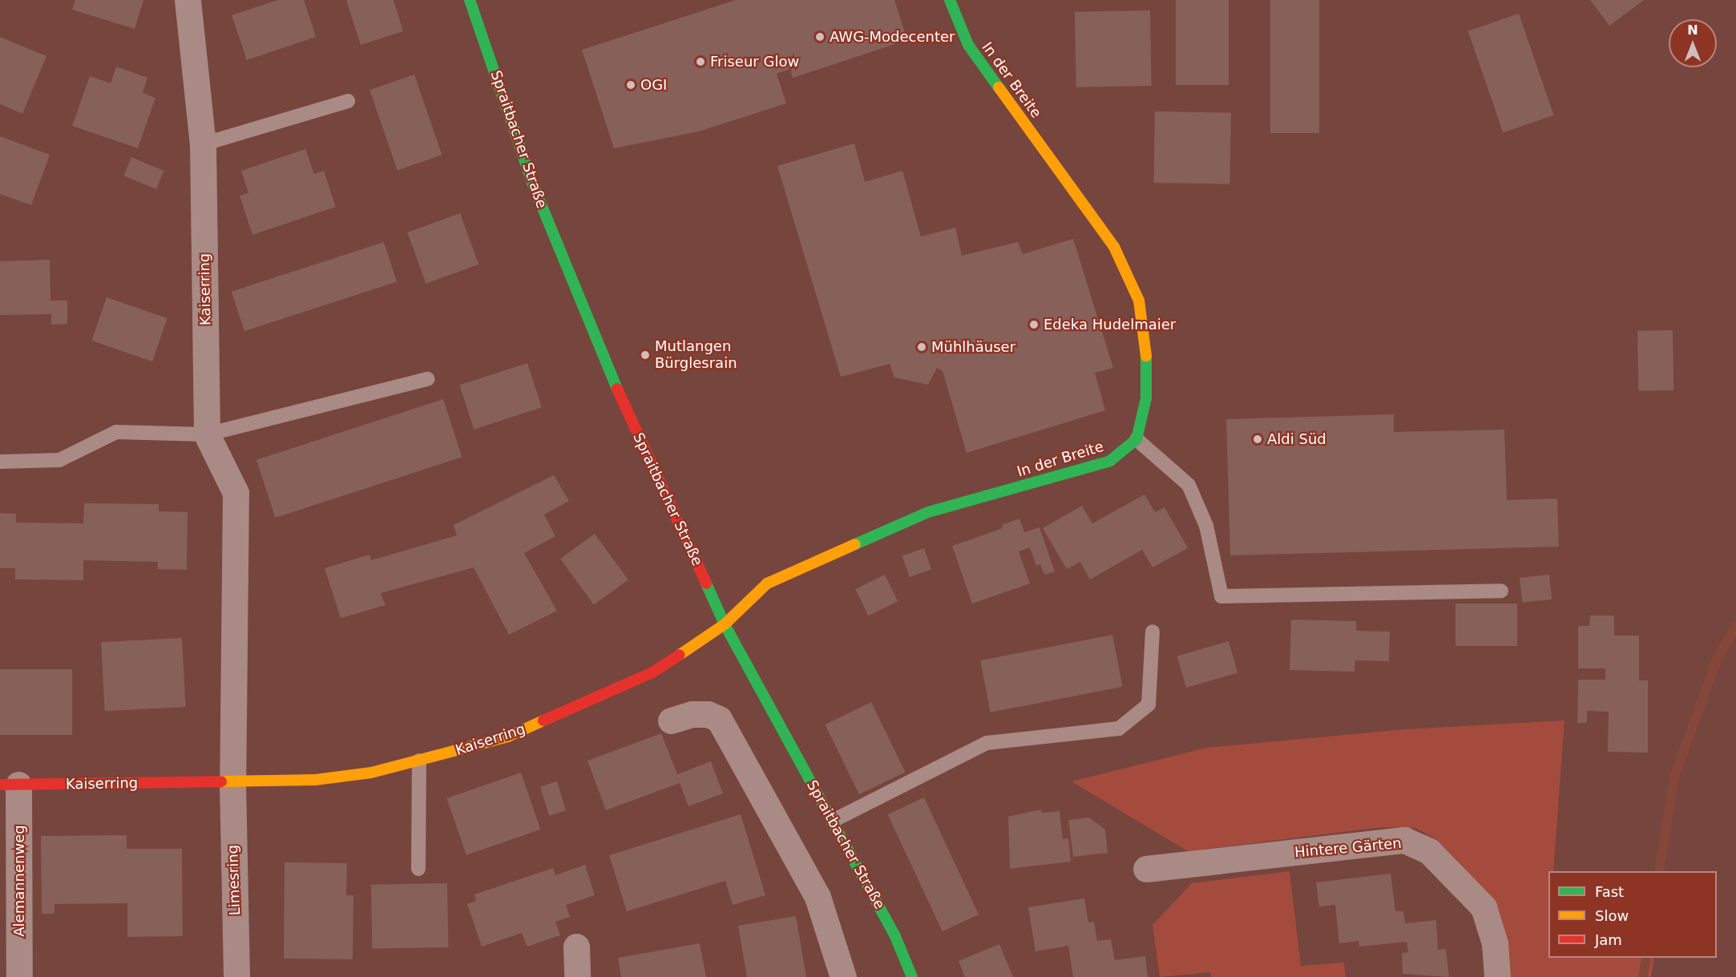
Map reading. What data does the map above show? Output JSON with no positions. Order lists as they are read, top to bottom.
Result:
{
  "streets": {
    "street": [
      "In der Breite",
      "Spraitbacher Straße",
      "Kaiserring",
      "Hintere Gärten",
      "Limesring",
      "Alemannenweg"
    ]
  },
  "crossings": [
    ["In der Breite", "Spraitbacher Straße"],
    ["In der Breite", "Kaiserring"],
    ["Spraitbacher Straße", "Kaiserring"],
    ["Kaiserring", "Limesring"],
    ["Kaiserring", "Alemannenweg"]
  ],
  "places": [
    "AWG-Modecenter",
    "Friseur Glow",
    "OGI",
    "Edeka Hudelmaier",
    "Mühlhäuser",
    "Mutlangen Bürglesrain",
    "Aldi Süd"
  ],
  "legend": ["Fast", "Slow", "Jam"],
  "north": "top"
}
